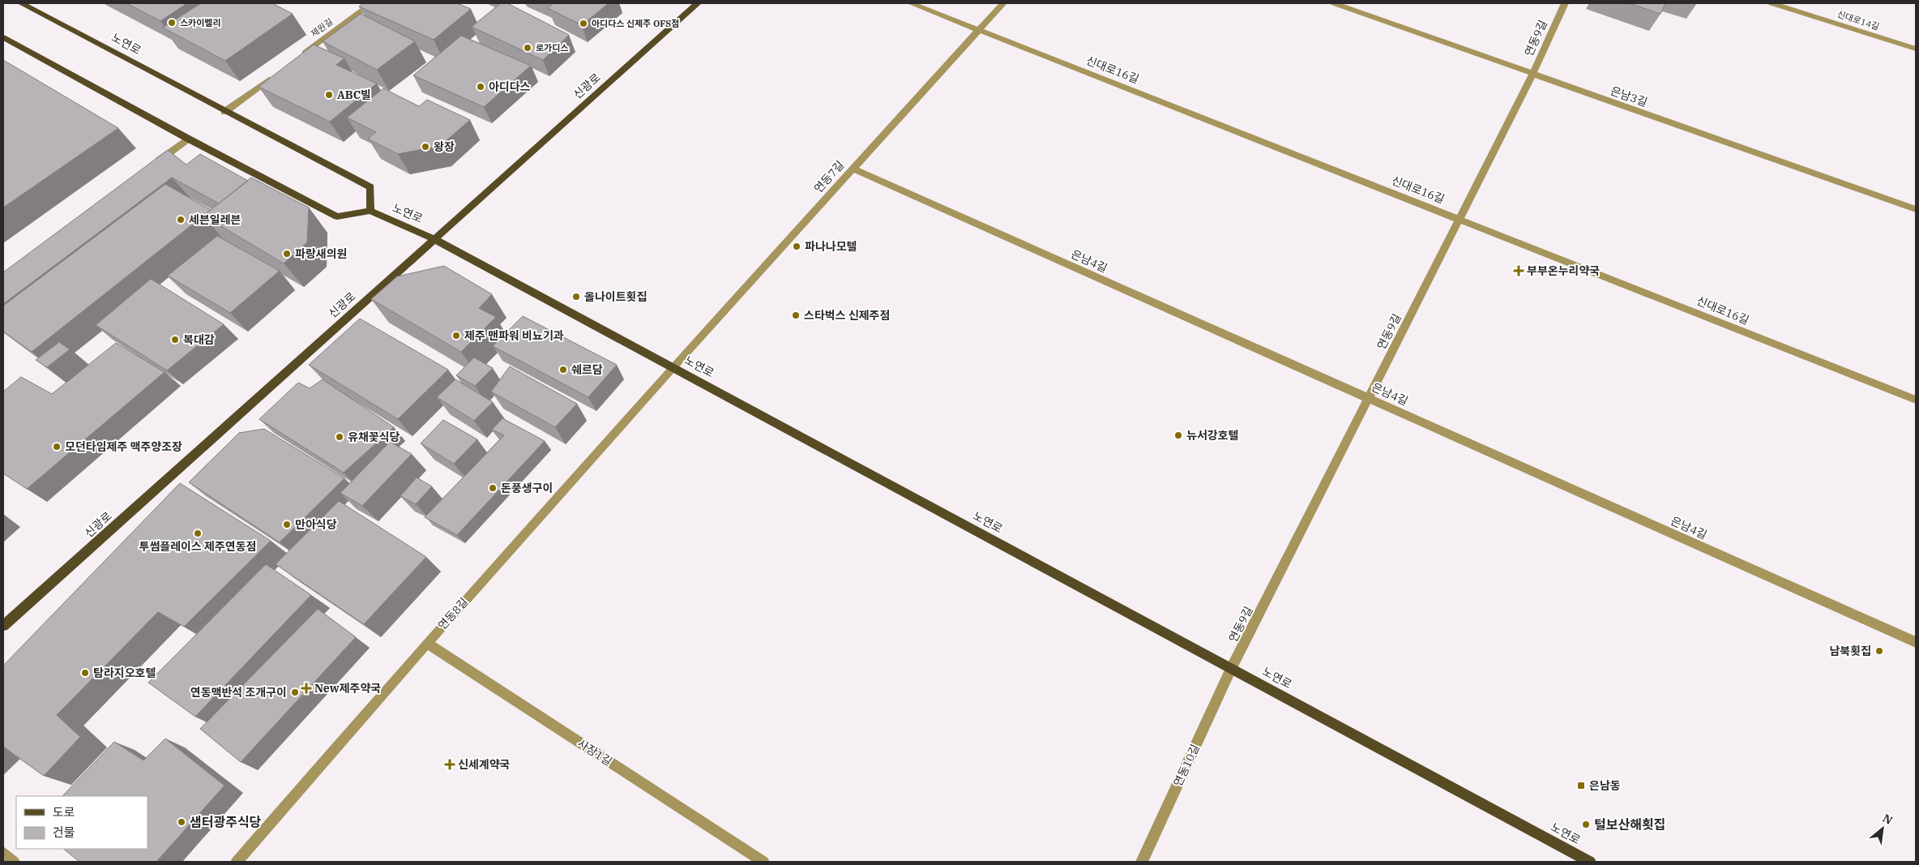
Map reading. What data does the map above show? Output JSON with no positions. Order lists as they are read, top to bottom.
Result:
{
  "streets": {
    "main road": ["노연로", "신광로"],
    "street": [
      "신대로14길",
      "제원길",
      "연동9길",
      "신대로16길",
      "은남3길",
      "연동7길",
      "은남4길",
      "연동8길",
      "사장1길",
      "연동10길"
    ]
  },
  "crossings": [
    ["연동9길", "노연로"],
    ["연동9길", "신대로16길"],
    ["연동9길", "은남3길"],
    ["연동9길", "은남4길"],
    ["연동9길", "연동10길"],
    ["노연로", "신광로"],
    ["노연로", "연동7길"],
    ["노연로", "연동8길"],
    ["노연로", "연동10길"],
    ["신대로16길", "연동7길"],
    ["연동7길", "은남4길"],
    ["연동7길", "연동8길"],
    ["연동8길", "사장1길"]
  ],
  "places": {
    "other": [
      "스카이벨리",
      "아디다스 신제주 OFS점",
      "로가디스",
      "아디다스",
      "ABC빌",
      "왕장",
      "세븐일레븐",
      "파나나모텔",
      "파랑새의원",
      "올나이트횟집",
      "스타벅스 신제주점",
      "제주 맨파워 비뇨기과",
      "복대감",
      "쉐르담",
      "뉴서강호텔",
      "유채꽃식당",
      "모던타임제주 맥주양조장",
      "돈풍생구이",
      "만아식당",
      "투썸플레이스 제주연동점",
      "남북횟집",
      "탐라지오호텔",
      "연동맥반석 조개구이",
      "샘터광주식당",
      "털보산해횟집"
    ],
    "health": ["부부온누리약국", "New제주약국", "신세계약국"],
    "transit": ["은남동"]
  },
  "legend": ["도로", "건물"],
  "north": "top right"
}
